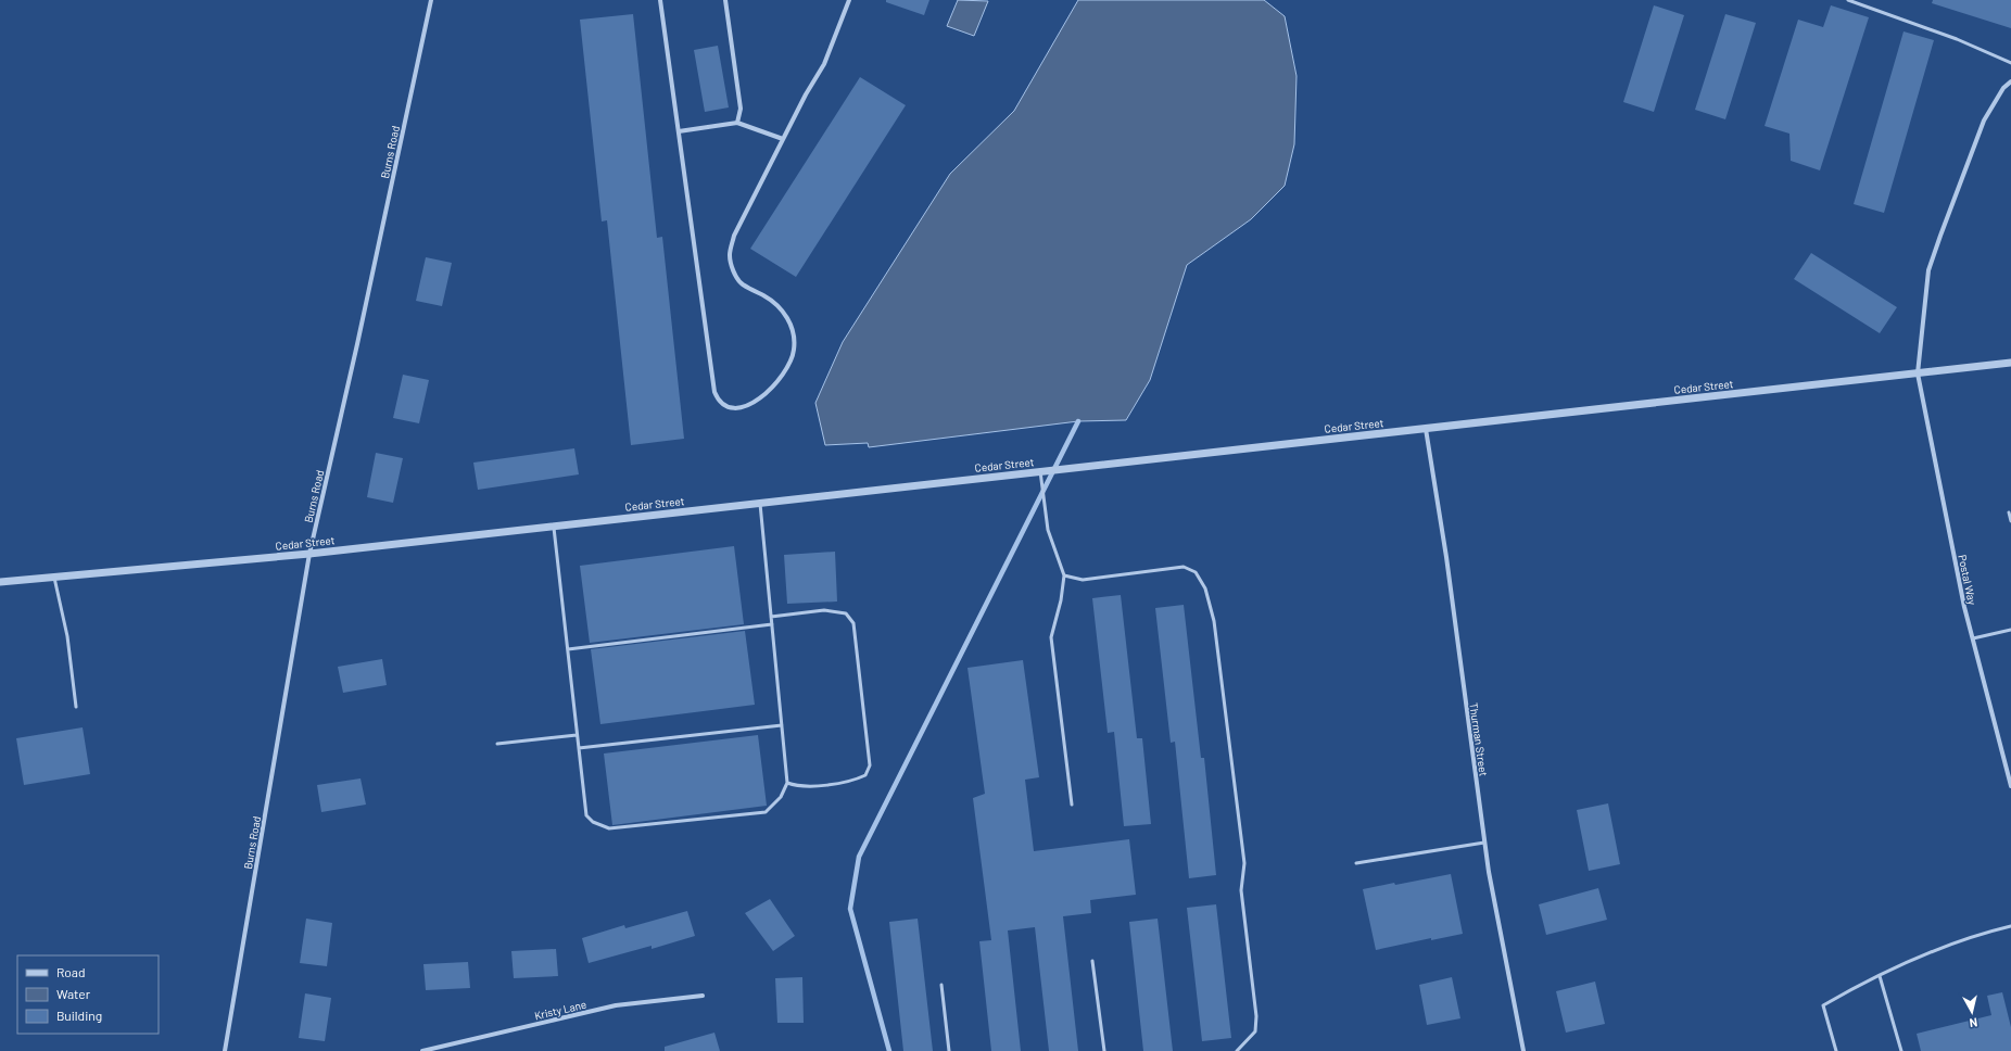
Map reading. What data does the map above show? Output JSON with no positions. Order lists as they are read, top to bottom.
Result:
{
  "streets": {
    "street": [
      "Burns Road",
      "Cedar Street",
      "Postal Way",
      "Thurman Street",
      "Kristy Lane"
    ]
  },
  "crossings": [
    ["Burns Road", "Cedar Street"],
    ["Cedar Street", "Postal Way"],
    ["Cedar Street", "Thurman Street"]
  ],
  "legend": ["Road", "Water", "Building"],
  "north": "bottom"
}
